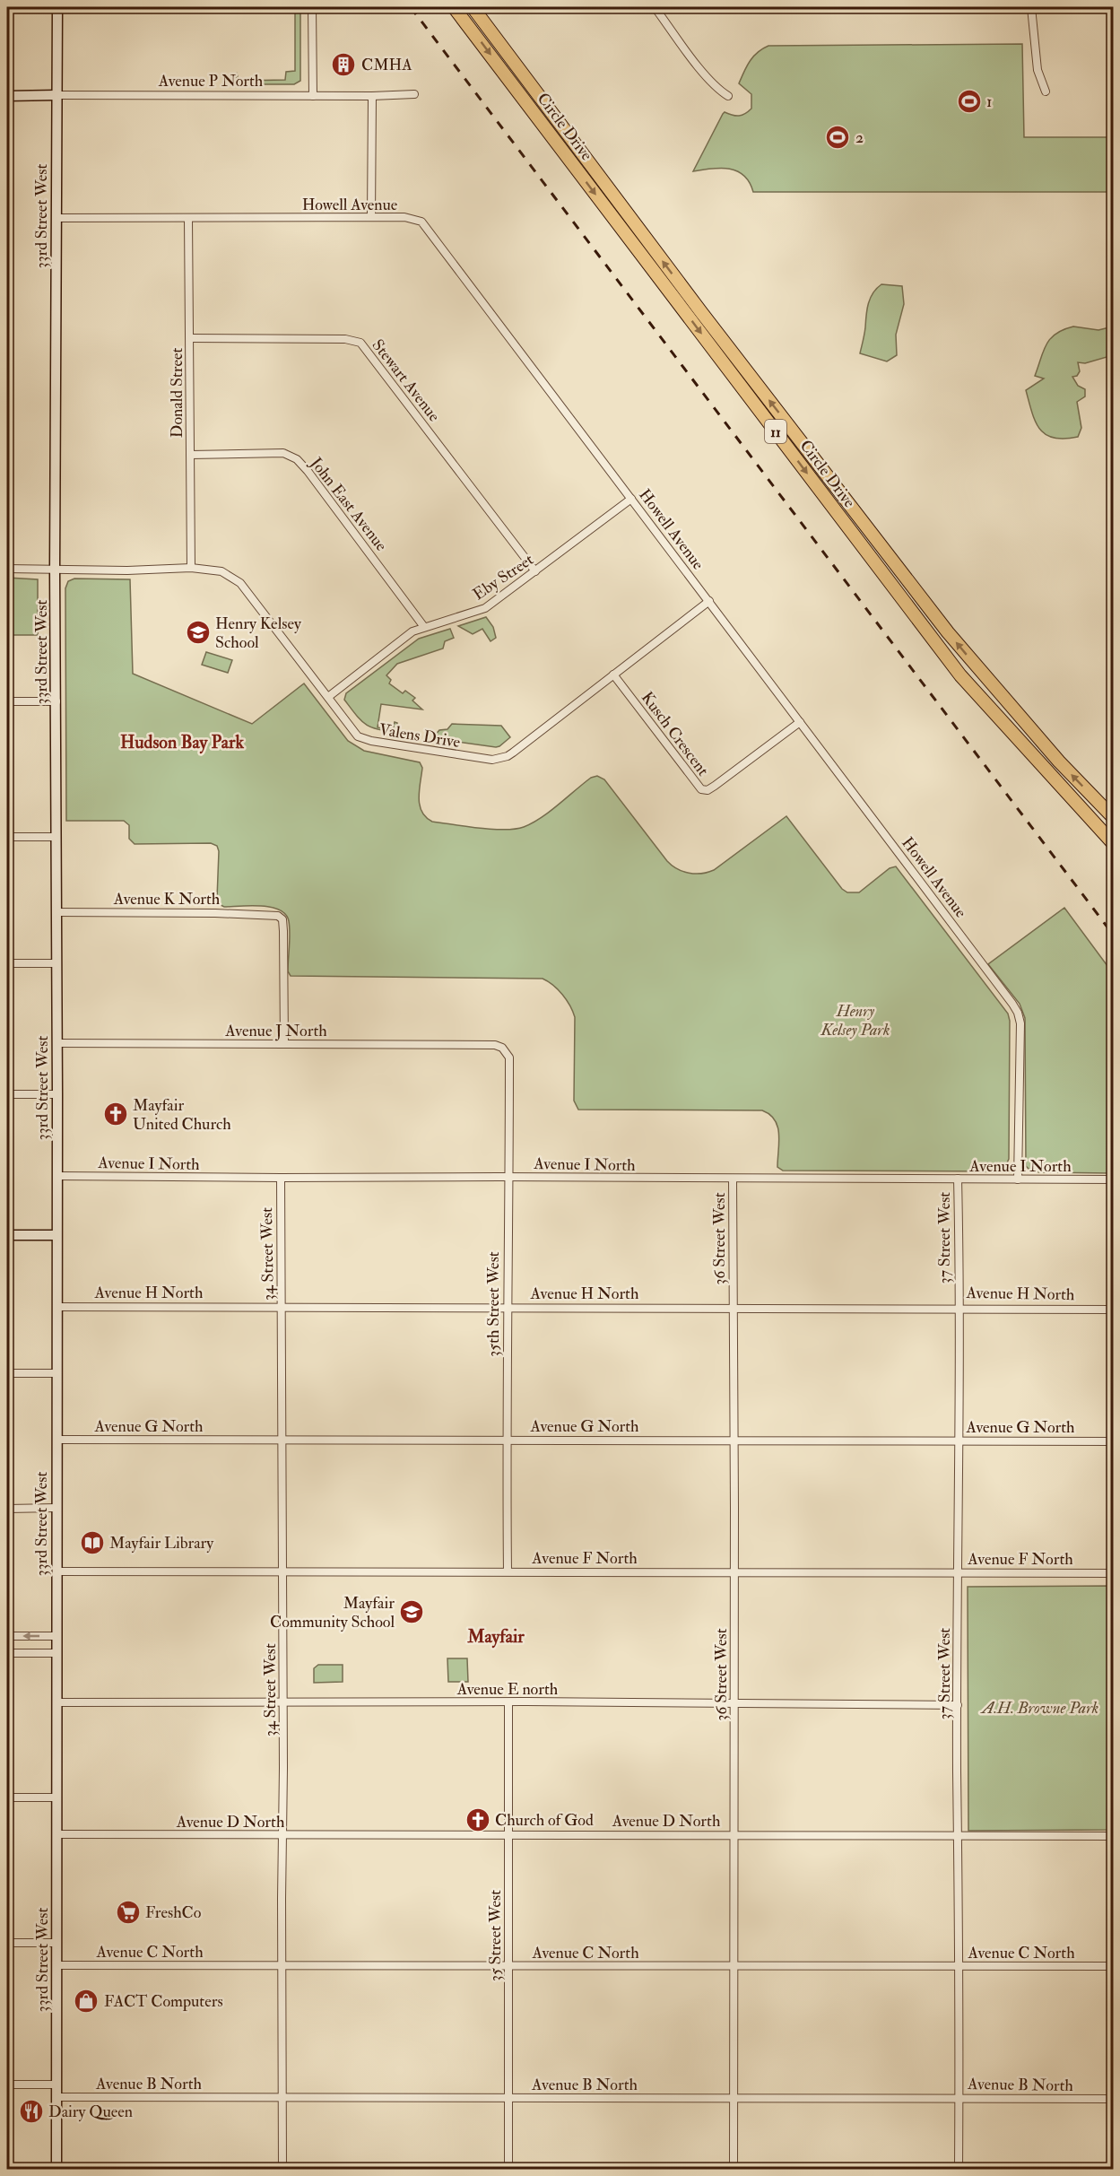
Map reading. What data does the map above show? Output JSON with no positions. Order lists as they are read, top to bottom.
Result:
{
  "streets": {
    "highway": ["Circle Drive", "11"],
    "main road": ["Avenue P North", "33rd Street West"],
    "street": [
      "Howell Avenue",
      "Stewart Avenue",
      "Donald Street",
      "John East Avenue",
      "Eby Street",
      "Kusch Crescent",
      "Valens Drive",
      "Avenue K North",
      "Avenue J North",
      "Avenue I North",
      "37 Street West",
      "36 Street West",
      "34 Street West",
      "Avenue H North",
      "35th Street West",
      "Avenue G North",
      "Avenue F North",
      "Avenue E north",
      "Avenue D North",
      "35 Street West",
      "Avenue C North",
      "Avenue B North"
    ]
  },
  "crossings": [
    ["Avenue P North", "33rd Street West"],
    ["Howell Avenue", "33rd Street West"],
    ["Howell Avenue", "Donald Street"],
    ["Howell Avenue", "Eby Street"],
    ["Howell Avenue", "Kusch Crescent"],
    ["Howell Avenue", "Valens Drive"],
    ["Howell Avenue", "Avenue I North"],
    ["33rd Street West", "Valens Drive"],
    ["33rd Street West", "Avenue K North"],
    ["33rd Street West", "Avenue J North"],
    ["33rd Street West", "Avenue I North"],
    ["33rd Street West", "Avenue H North"],
    ["33rd Street West", "Avenue G North"],
    ["33rd Street West", "Avenue F North"],
    ["33rd Street West", "Avenue E north"],
    ["33rd Street West", "Avenue D North"],
    ["33rd Street West", "Avenue C North"],
    ["33rd Street West", "Avenue B North"],
    ["Stewart Avenue", "Donald Street"],
    ["Stewart Avenue", "Eby Street"],
    ["Donald Street", "John East Avenue"],
    ["Donald Street", "Valens Drive"],
    ["John East Avenue", "Eby Street"],
    ["Eby Street", "Valens Drive"],
    ["Kusch Crescent", "Valens Drive"],
    ["Avenue K North", "Avenue J North"],
    ["Avenue J North", "35th Street West"],
    ["Avenue I North", "37 Street West"],
    ["Avenue I North", "36 Street West"],
    ["Avenue I North", "34 Street West"],
    ["Avenue I North", "35th Street West"],
    ["37 Street West", "Avenue H North"],
    ["37 Street West", "Avenue G North"],
    ["37 Street West", "Avenue F North"],
    ["37 Street West", "Avenue E north"],
    ["37 Street West", "Avenue D North"],
    ["37 Street West", "Avenue C North"],
    ["37 Street West", "Avenue B North"],
    ["36 Street West", "Avenue H North"],
    ["36 Street West", "Avenue G North"],
    ["36 Street West", "Avenue F North"],
    ["36 Street West", "Avenue E north"],
    ["36 Street West", "Avenue D North"],
    ["36 Street West", "Avenue C North"],
    ["36 Street West", "Avenue B North"],
    ["34 Street West", "Avenue H North"],
    ["34 Street West", "Avenue G North"],
    ["34 Street West", "Avenue F North"],
    ["34 Street West", "Avenue E north"],
    ["34 Street West", "Avenue D North"],
    ["34 Street West", "Avenue C North"],
    ["34 Street West", "Avenue B North"],
    ["Avenue H North", "35th Street West"],
    ["35th Street West", "Avenue G North"],
    ["35th Street West", "Avenue F North"],
    ["Avenue E north", "35 Street West"],
    ["Avenue D North", "35 Street West"],
    ["35 Street West", "Avenue C North"],
    ["35 Street West", "Avenue B North"]
  ],
  "districts": ["Hudson Bay Park", "Mayfair"],
  "parks": ["Henry Kelsey Park", "A.H. Browne Park"],
  "places": {
    "building": ["CMHA"],
    "sports": ["1", "2"],
    "school or university": ["Henry Kelsey School", "Mayfair Community School"],
    "church": ["Mayfair United Church", "Church of God"],
    "library": ["Mayfair Library"],
    "supermarket": ["FreshCo"],
    "shop": ["FACT Computers"],
    "restaurant": ["Dairy Queen"]
  }
}
